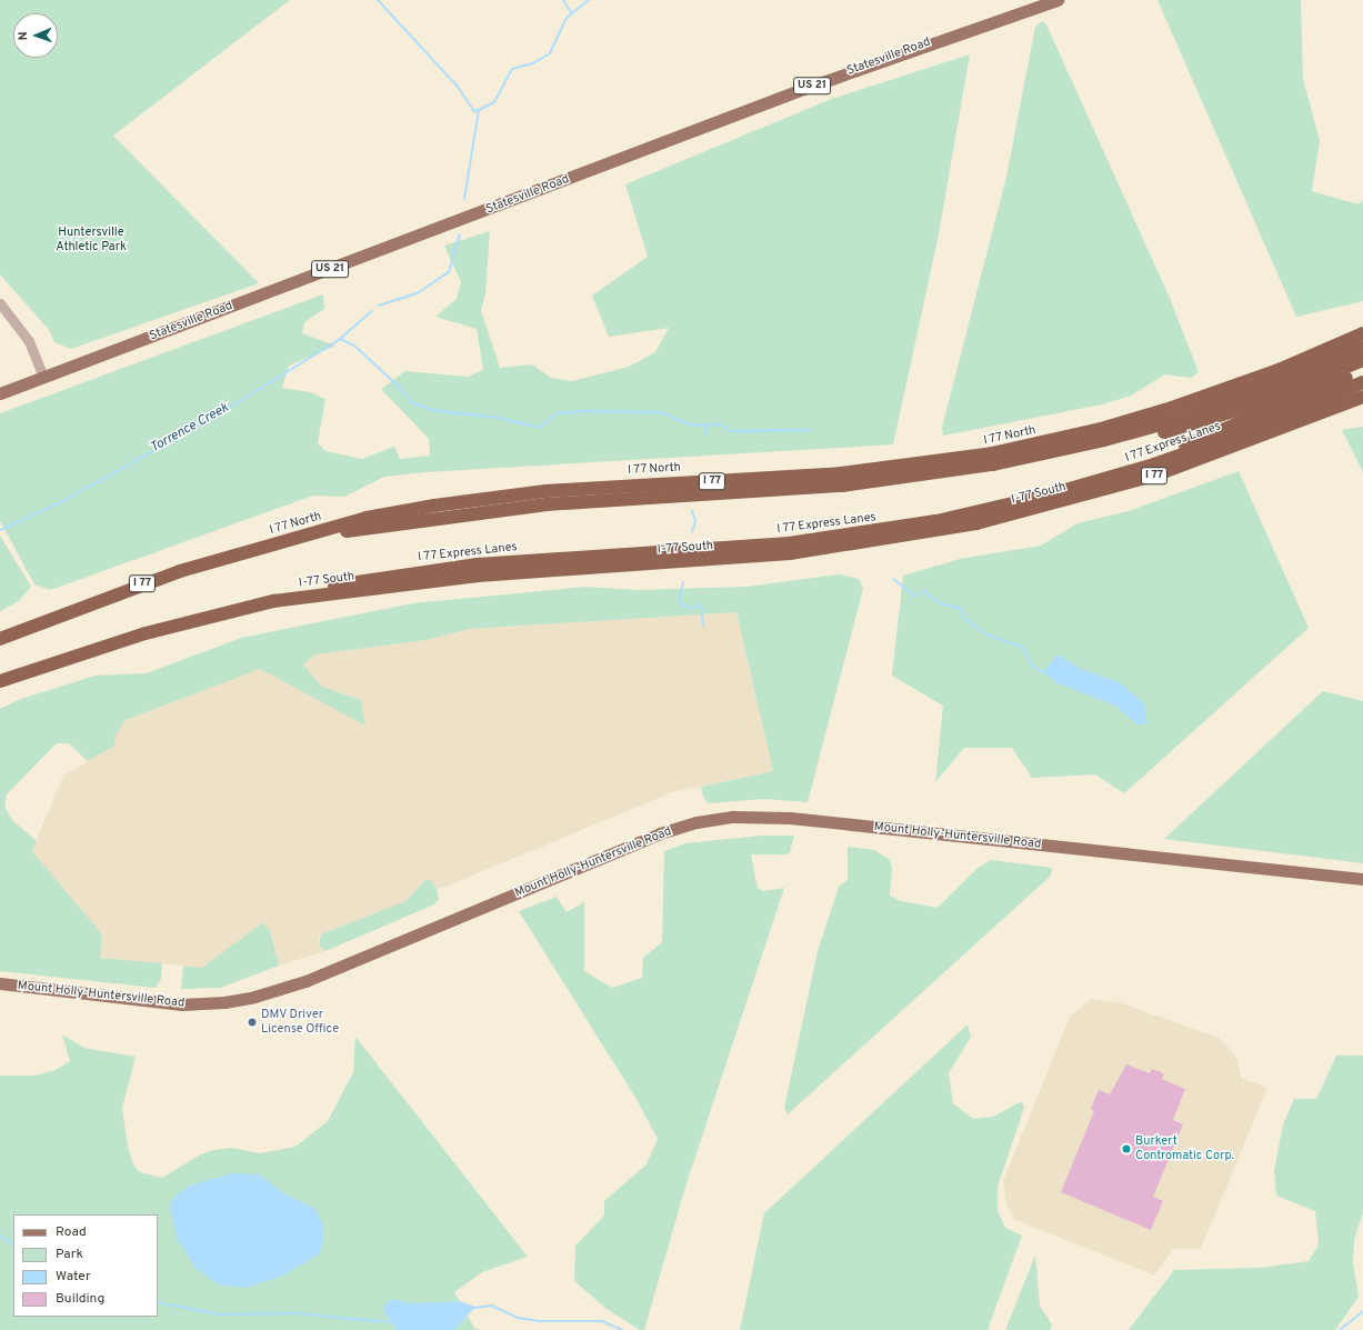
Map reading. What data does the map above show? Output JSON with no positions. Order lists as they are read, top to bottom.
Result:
{
  "streets": {
    "highway": [
      "I 77 North",
      "I 77 Express Lanes",
      "I 77",
      "I-77 South"
    ],
    "main road": ["Statesville Road", "US 21", "Mount Holly-Huntersville Road"]
  },
  "crossings": [
    ["I 77 North", "I 77 Express Lanes"],
    ["I 77 Express Lanes", "I-77 South"]
  ],
  "water": ["Torrence Creek"],
  "parks": ["Huntersville Athletic Park"],
  "places": ["DMV Driver License Office", "Burkert Contromatic Corp."],
  "legend": [
    "Road",
    "Park",
    "Water",
    "Building"
  ],
  "north": "left"
}
